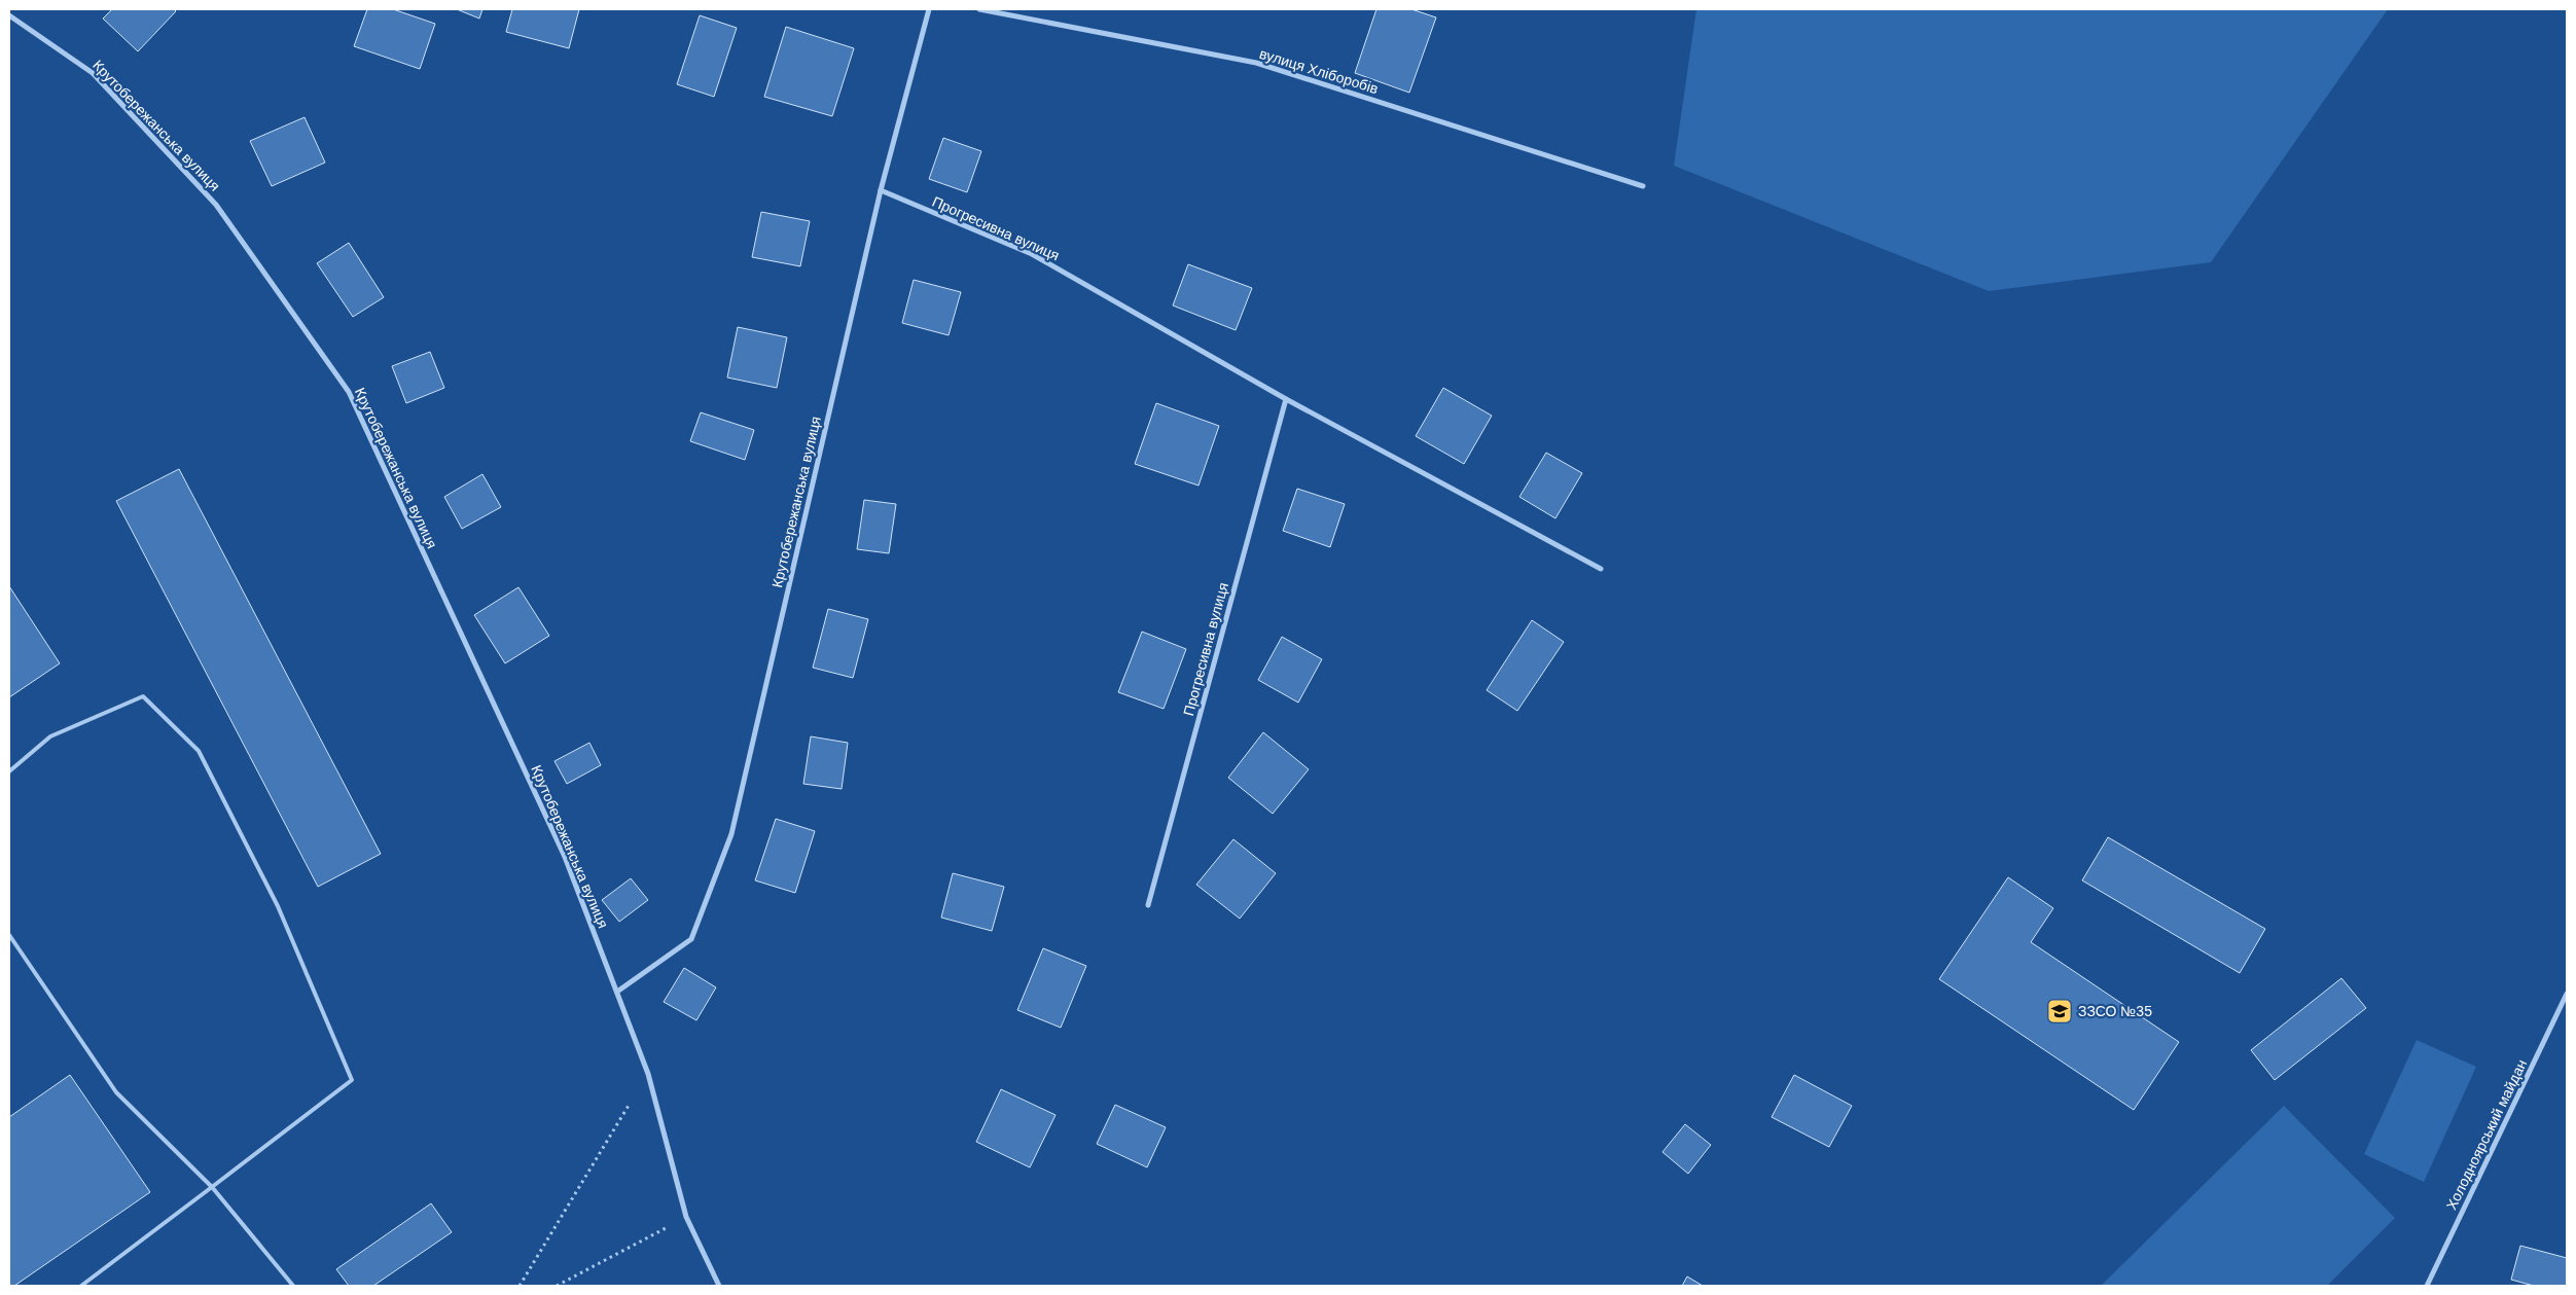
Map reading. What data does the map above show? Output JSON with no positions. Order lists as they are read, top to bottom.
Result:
{
  "streets": {
    "street": [
      "вулиця Хліборобів",
      "Крутобережанська вулиця",
      "Прогресивна вулиця",
      "Холодноярський майдан"
    ]
  },
  "crossings": [
    ["Крутобережанська вулиця", "Прогресивна вулиця"]
  ],
  "places": {
    "school or university": ["ЗЗСО №35"]
  }
}
